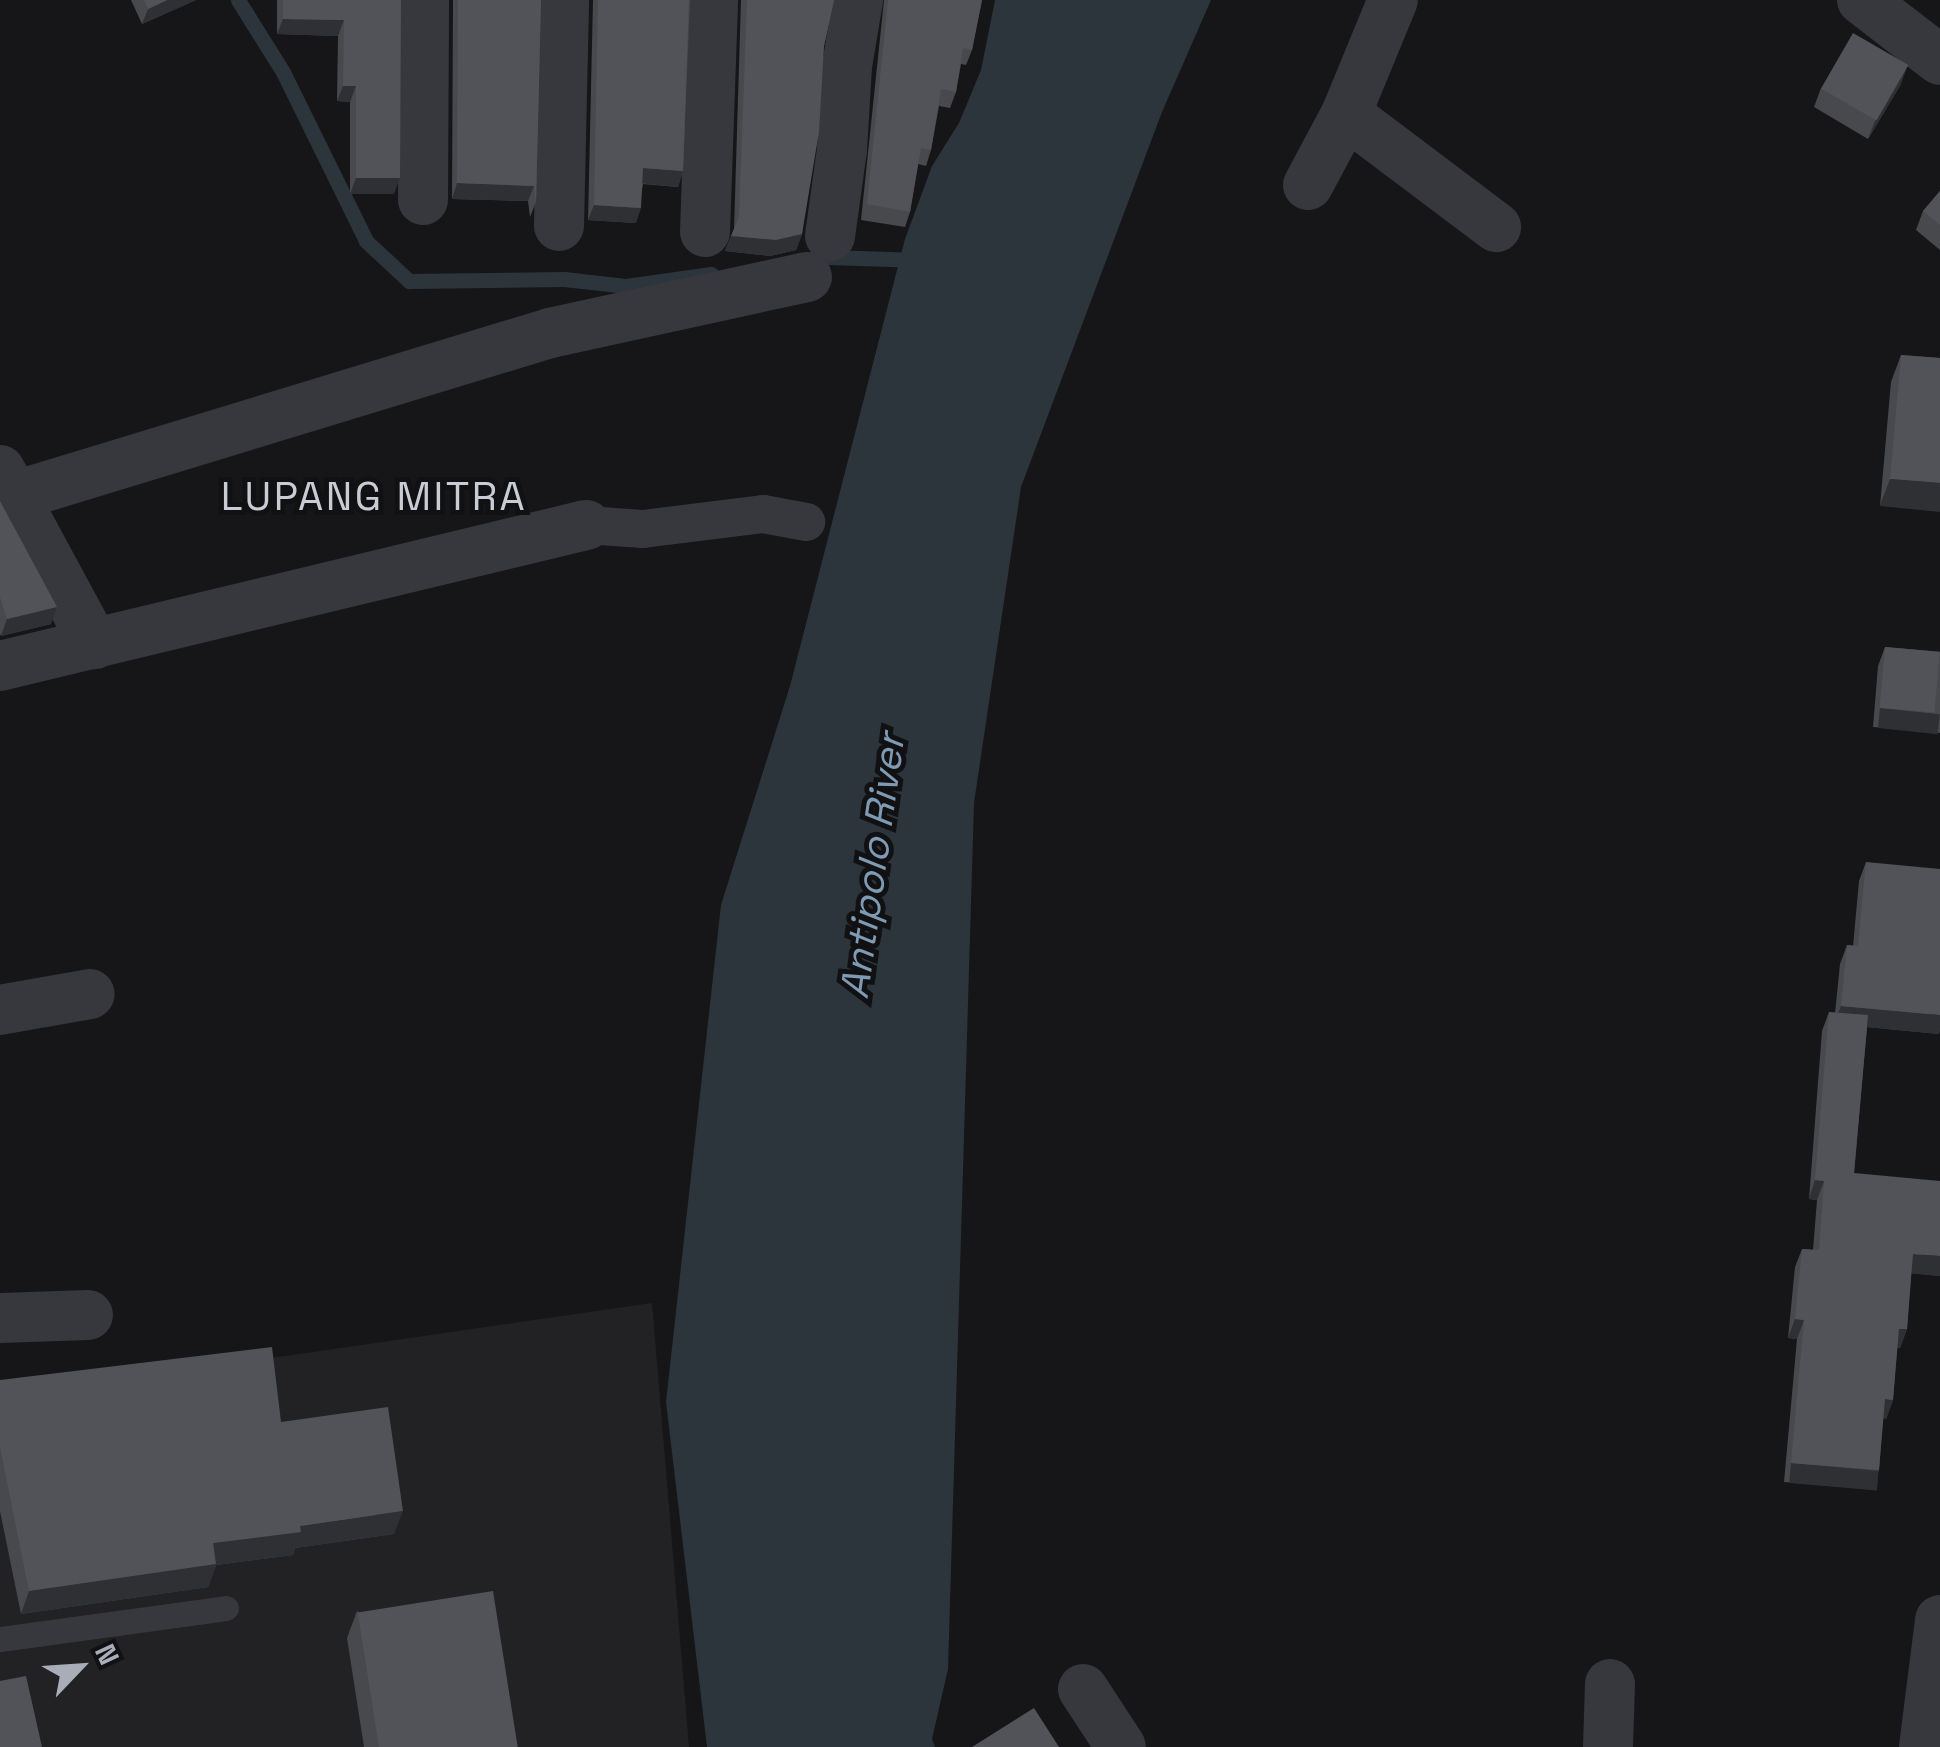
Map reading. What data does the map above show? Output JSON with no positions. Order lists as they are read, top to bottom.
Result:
{
  "districts": ["LUPANG MITRA"],
  "water": ["Antipolo River"],
  "north": "top right"
}
